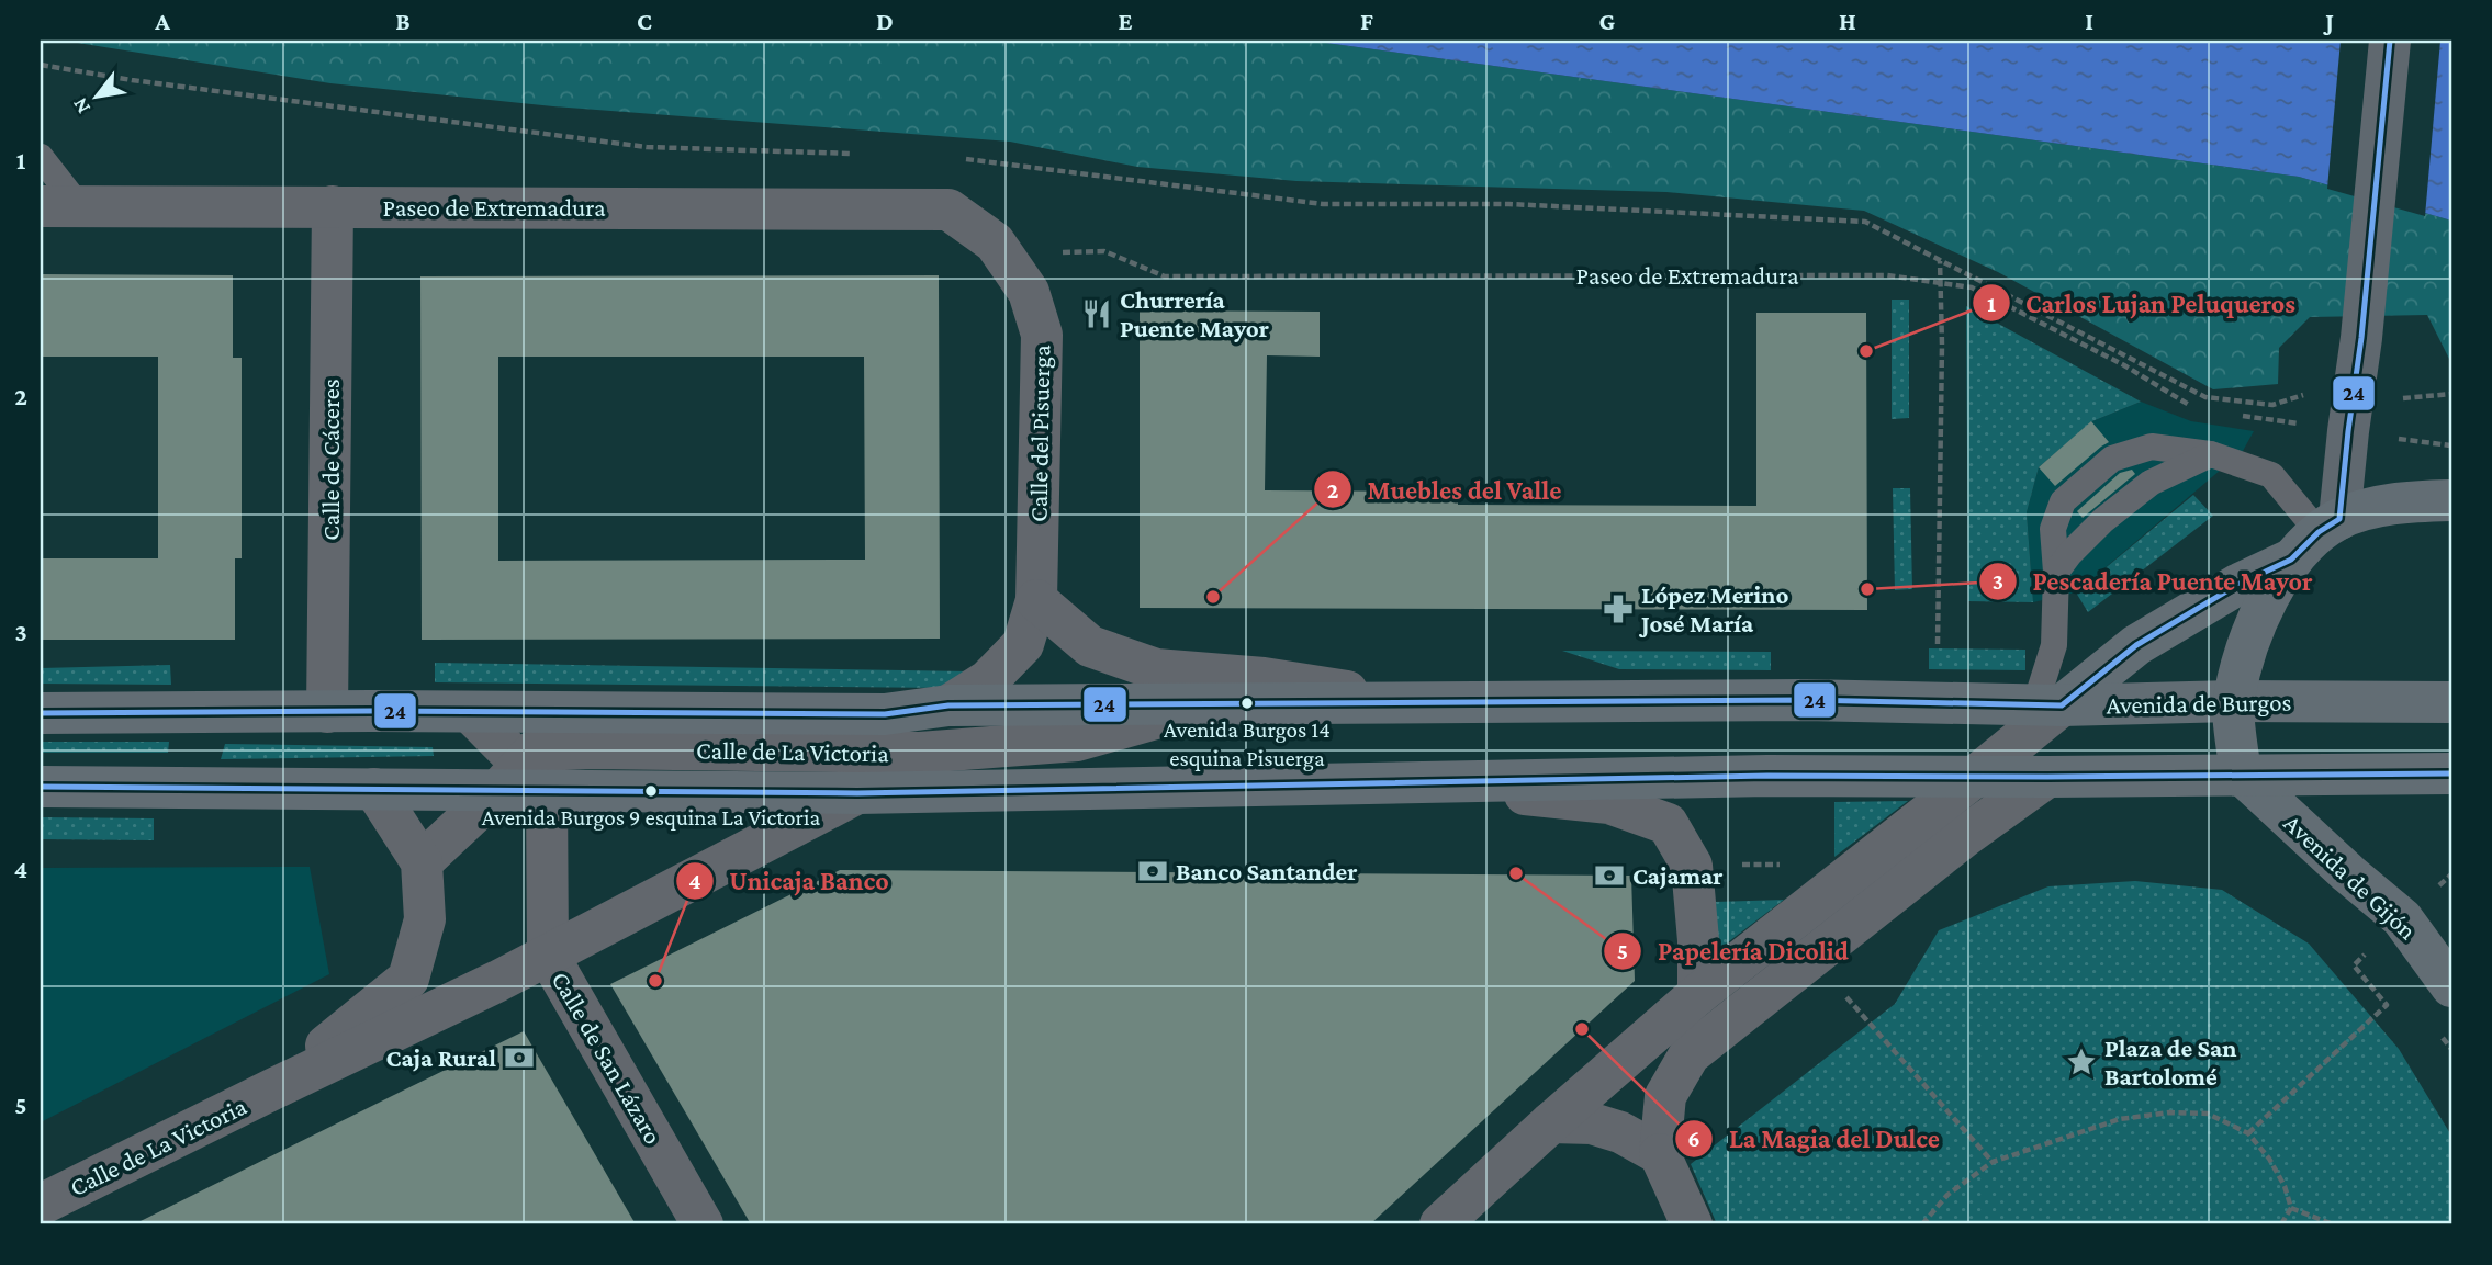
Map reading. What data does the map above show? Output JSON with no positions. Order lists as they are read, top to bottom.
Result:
{
  "streets": {
    "highway": ["Avenida de Burgos", "Avenida de Gijón"],
    "street": [
      "Paseo de Extremadura",
      "Calle del Pisuerga",
      "Calle de Cáceres",
      "Calle de La Victoria",
      "Calle de San Lázaro"
    ]
  },
  "crossings": [
    ["Paseo de Extremadura", "Calle del Pisuerga"],
    ["Paseo de Extremadura", "Calle de Cáceres"],
    ["Calle del Pisuerga", "Avenida de Burgos"],
    ["Calle de Cáceres", "Avenida de Burgos"],
    ["Avenida de Burgos", "Calle de La Victoria"],
    ["Calle de La Victoria", "Calle de San Lázaro"]
  ],
  "places": {
    "restaurant": ["Churrería Puente Mayor"],
    "other": [
      "Carlos Lujan Peluqueros",
      "Pescadería Puente Mayor",
      "Muebles del Valle",
      "Avenida Burgos 14 esquina Pisuerga",
      "Avenida Burgos 9 esquina La Victoria",
      "Papelería Dicolid",
      "Unicaja Banco",
      "La Magia del Dulce"
    ],
    "pharmacy": ["López Merino José María"],
    "bank": ["Banco Santander", "Cajamar", "Caja Rural"],
    "place": ["Plaza de San Bartolomé"]
  },
  "lines": ["transit line 24"],
  "north": "bottom left",
  "grid": {
    "columns": [
      "A",
      "B",
      "C",
      "D",
      "E",
      "F",
      "G",
      "H",
      "I",
      "J"
    ],
    "rows": [
      "1",
      "2",
      "3",
      "4",
      "5"
    ]
  }
}
